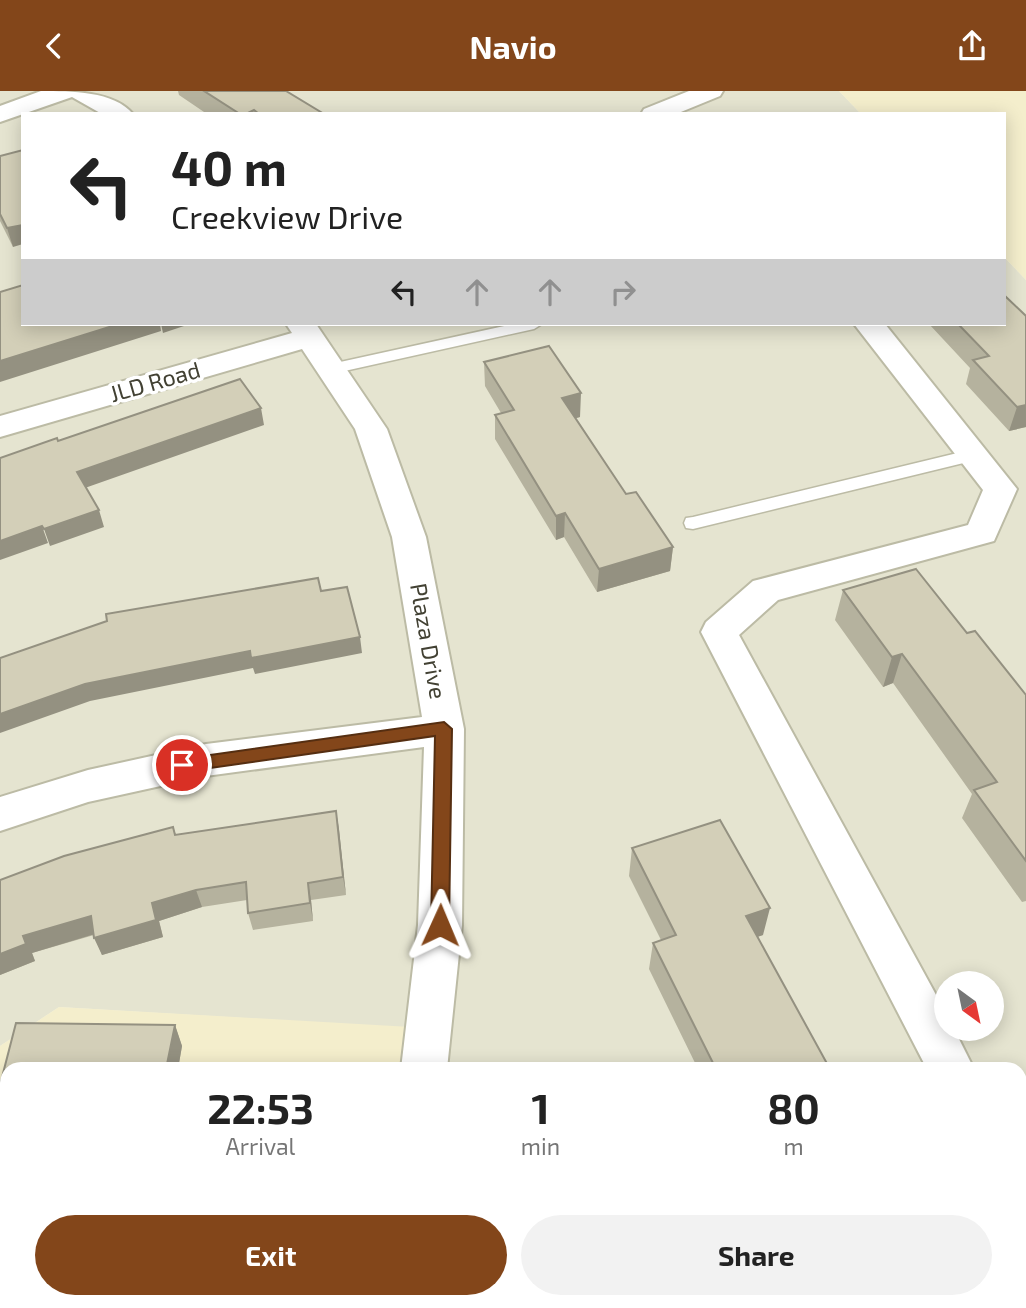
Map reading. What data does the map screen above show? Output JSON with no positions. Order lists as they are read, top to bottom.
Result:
{
  "streets": {
    "street": ["JLD Road", "Plaza Drive"]
  },
  "crossings": [
    ["JLD Road", "Plaza Drive"]
  ],
  "north": "bottom right",
  "page": {
    "header": "Navio",
    "turn": ["40 m", "Creekview Drive"],
    "eta": [
      "22:53",
      "Arrival",
      "1",
      "min",
      "80",
      "m"
    ],
    "buttons": ["Exit", "Share"]
  }
}
